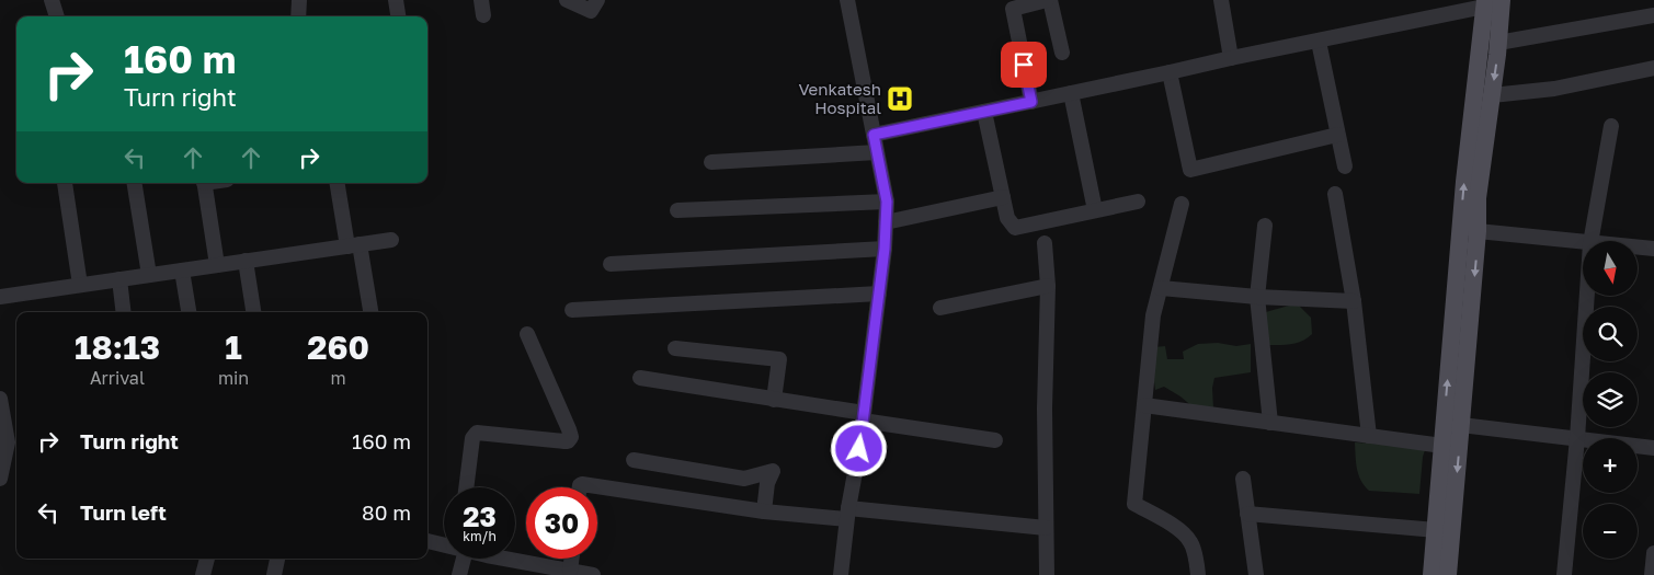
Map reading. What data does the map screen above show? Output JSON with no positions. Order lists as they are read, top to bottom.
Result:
{
  "places": {
    "hospital": ["Venkatesh Hospital"]
  },
  "north": "bottom",
  "page": {
    "turn": ["160 m", "Turn right"],
    "map_buttons": ["+", "−"],
    "eta": [
      "18:13",
      "Arrival",
      "1",
      "min",
      "260",
      "m"
    ],
    "list": [
      {
        "name": "Turn right",
        "value": "160 m"
      },
      {
        "name": "Turn left",
        "value": "80 m"
      }
    ],
    "speed": "23 km/h",
    "limit": "30"
  }
}
